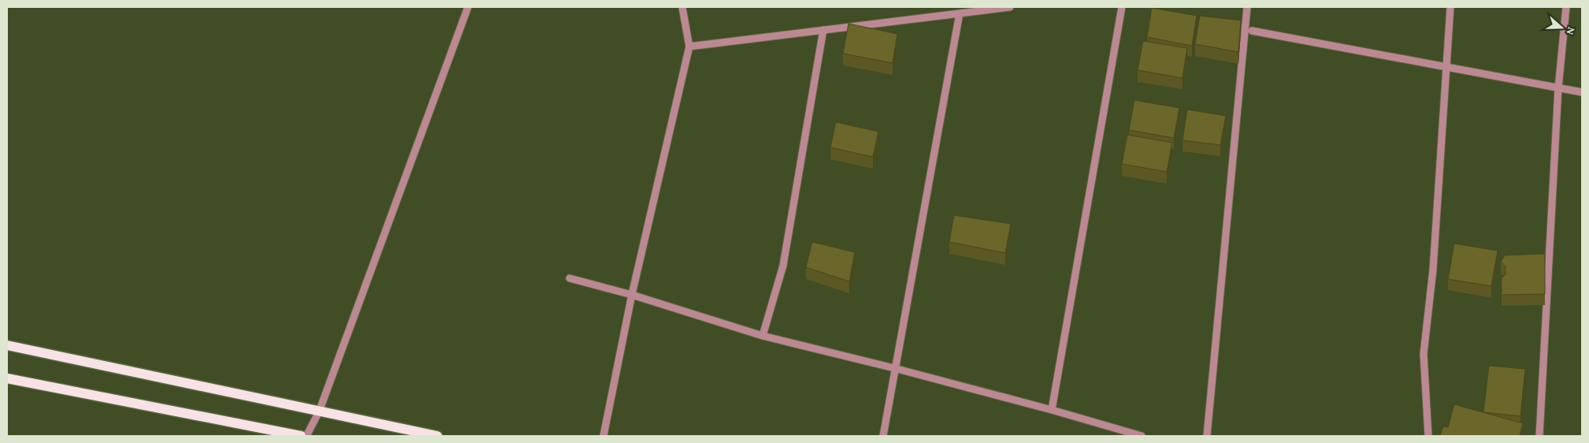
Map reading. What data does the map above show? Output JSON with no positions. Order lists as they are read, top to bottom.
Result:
{
  "north": "right"
}
